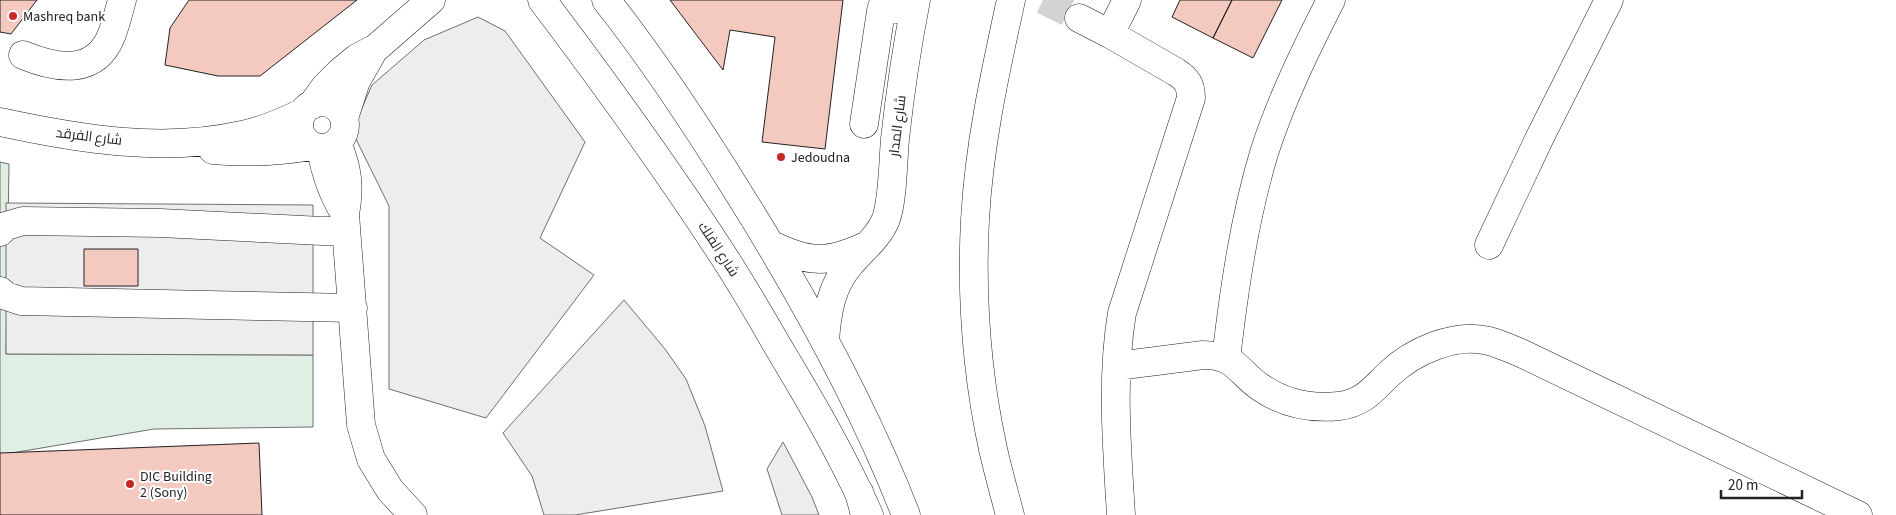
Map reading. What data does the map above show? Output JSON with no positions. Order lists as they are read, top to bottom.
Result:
{
  "streets": {
    "street": ["شارع المدار", "شارع الفرقد", "شارع الفلك"]
  },
  "places": ["Mashreq bank", "Jedoudna", "DIC Building 2 (Sony)"],
  "scale_bar": "20 m"
}
